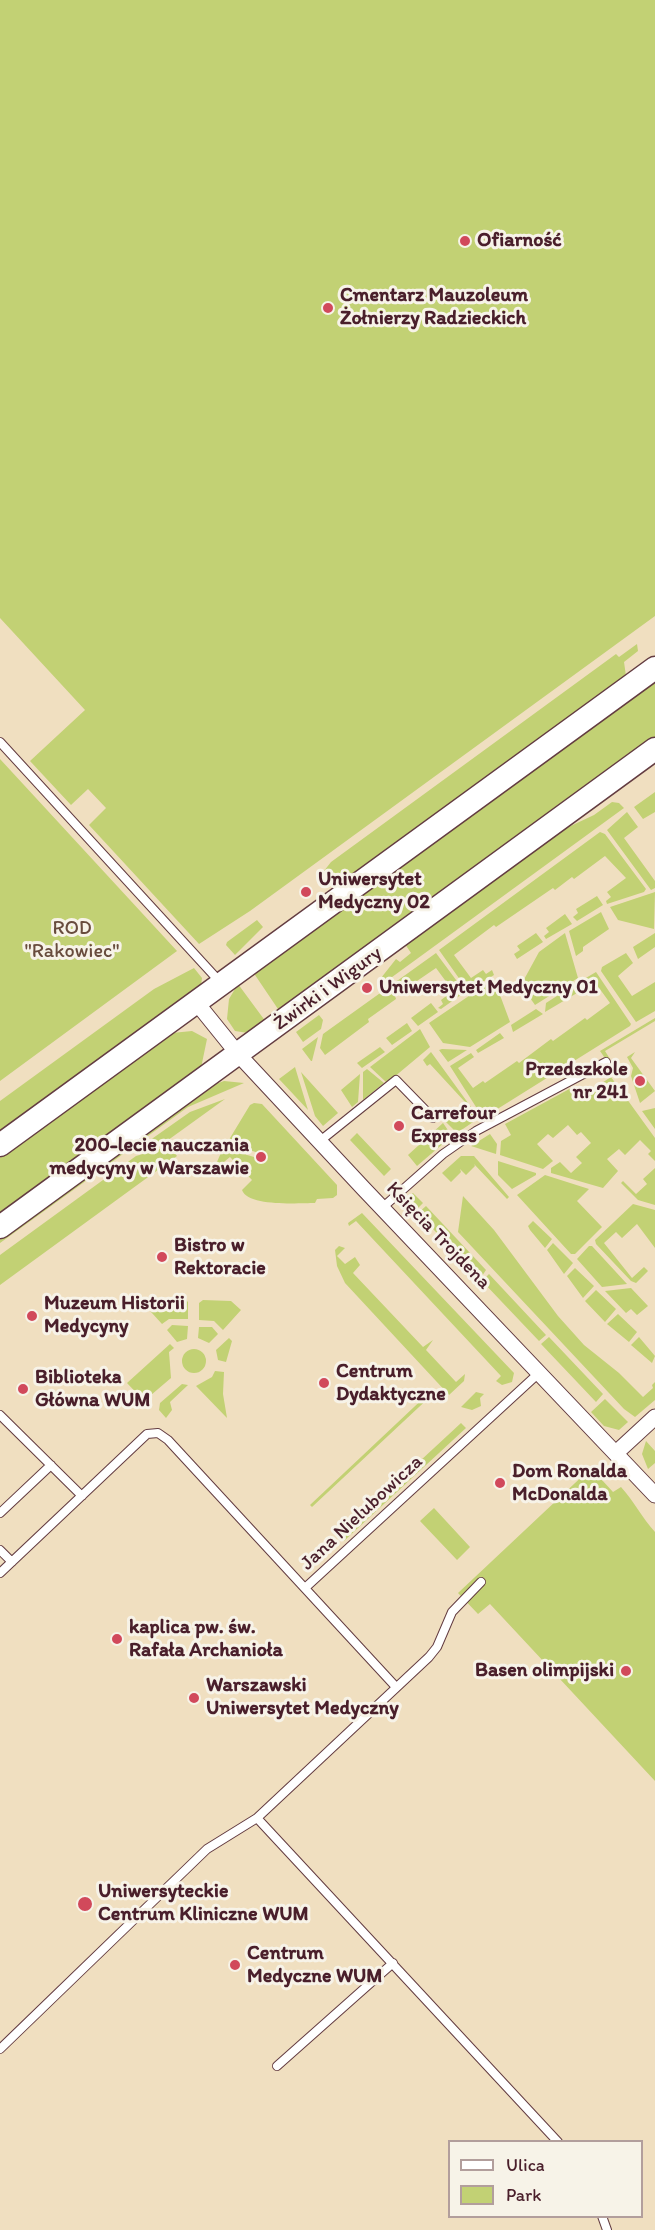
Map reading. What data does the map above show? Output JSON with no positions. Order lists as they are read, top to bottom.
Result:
{
  "streets": {
    "main road": ["Żwirki i Wigury"],
    "street": ["Księcia Trojdena"],
    "lane": ["Jana Nielubowicza"]
  },
  "crossings": [
    ["Żwirki i Wigury", "Księcia Trojdena"],
    ["Księcia Trojdena", "Jana Nielubowicza"]
  ],
  "parks": ["ROD \"Rakowiec\""],
  "places": [
    "Ofiarność",
    "Cmentarz Mauzoleum Żołnierzy Radzieckich",
    "Uniwersytet Medyczny 02",
    "Uniwersytet Medyczny 01",
    "Przedszkole nr 241",
    "Carrefour Express",
    "200-lecie nauczania medycyny w Warszawie",
    "Bistro w Rektoracie",
    "Muzeum Historii Medycyny",
    "Centrum Dydaktyczne",
    "Biblioteka Główna WUM",
    "Dom Ronalda McDonalda",
    "kaplica pw. św. Rafała Archanioła",
    "Basen olimpijski",
    "Warszawski Uniwersytet Medyczny",
    "Uniwersyteckie Centrum Kliniczne WUM",
    "Centrum Medyczne WUM"
  ],
  "legend": ["Ulica", "Park"]
}
